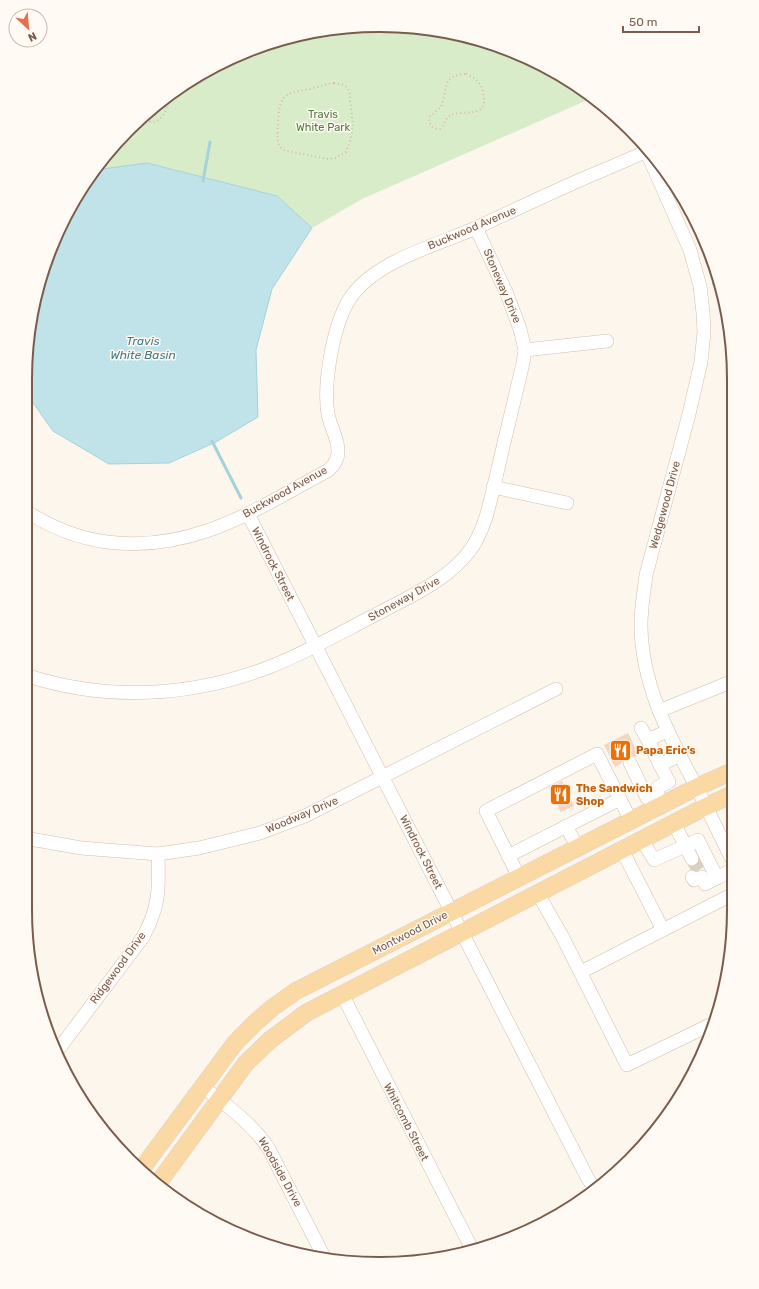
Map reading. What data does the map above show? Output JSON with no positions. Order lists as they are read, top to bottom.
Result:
{
  "streets": {
    "main road": ["Montwood Drive"],
    "street": [
      "Buckwood Avenue",
      "Stoneway Drive",
      "Wedgewood Drive",
      "Windrock Street",
      "Woodway Drive",
      "Ridgewood Drive",
      "Whitcomb Street",
      "Woodside Drive"
    ]
  },
  "crossings": [
    ["Buckwood Avenue", "Stoneway Drive"],
    ["Buckwood Avenue", "Windrock Street"],
    ["Stoneway Drive", "Windrock Street"],
    ["Wedgewood Drive", "Montwood Drive"],
    ["Windrock Street", "Woodway Drive"],
    ["Windrock Street", "Montwood Drive"],
    ["Woodway Drive", "Ridgewood Drive"],
    ["Montwood Drive", "Whitcomb Street"],
    ["Montwood Drive", "Woodside Drive"]
  ],
  "water": ["Travis White Basin"],
  "parks": ["Travis White Park"],
  "places": {
    "restaurant": ["Papa Eric's", "The Sandwich Shop"]
  },
  "scale_bar": "50 m",
  "north": "bottom right"
}
